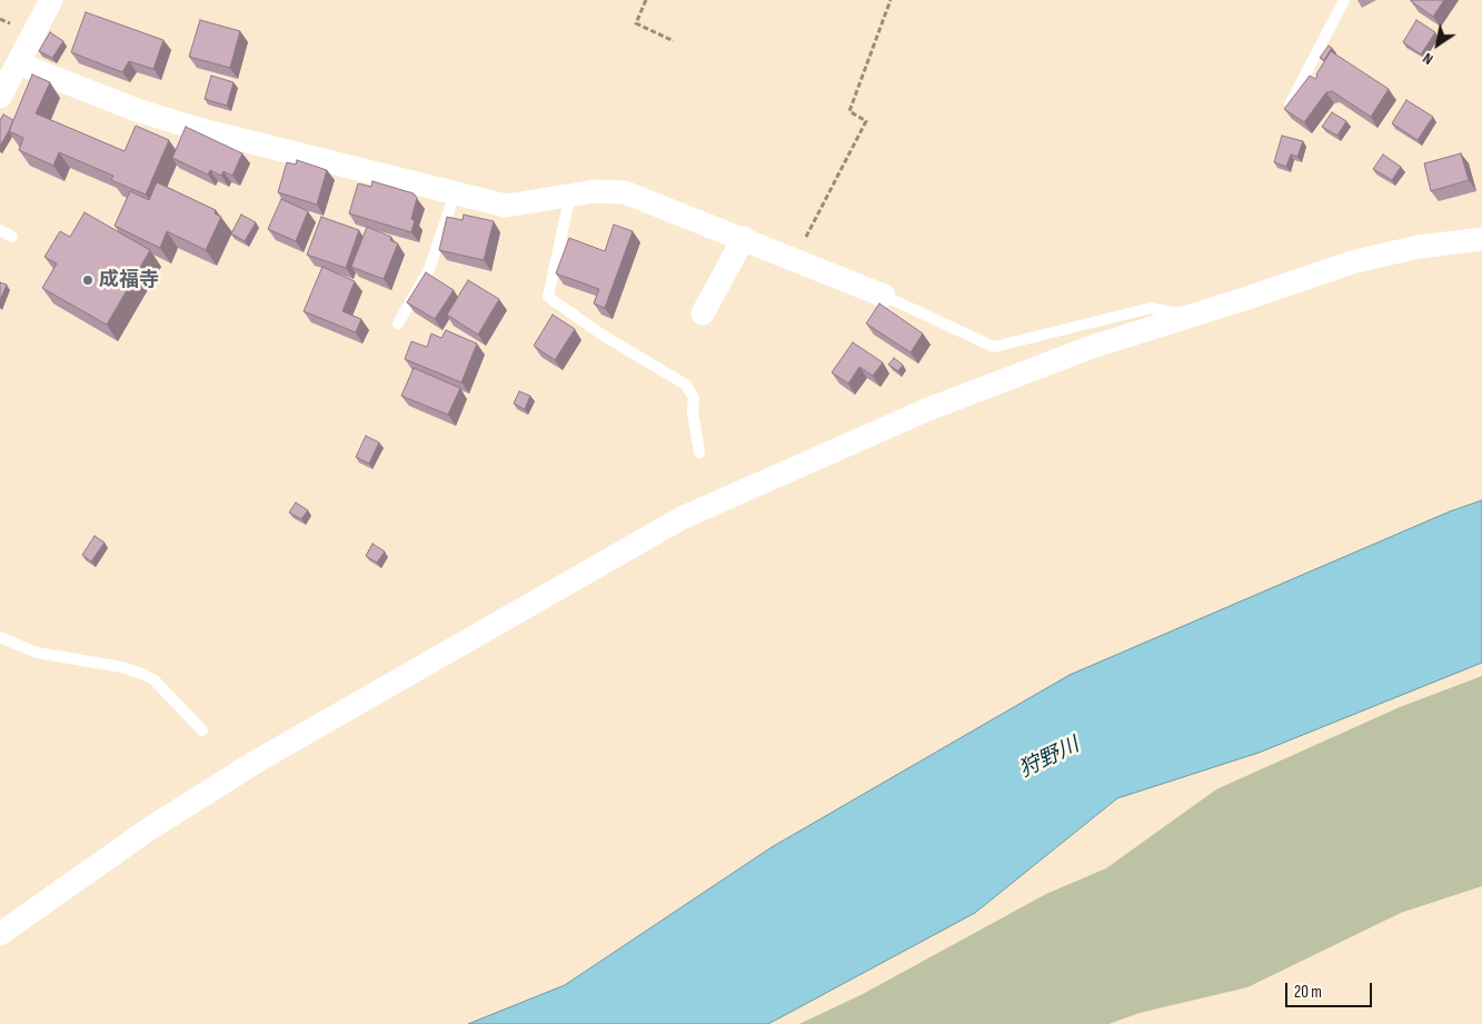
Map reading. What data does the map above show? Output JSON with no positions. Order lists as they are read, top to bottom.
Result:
{
  "water": ["狩野川"],
  "places": ["成福寺"],
  "scale_bar": "20 m",
  "north": "bottom left"
}
